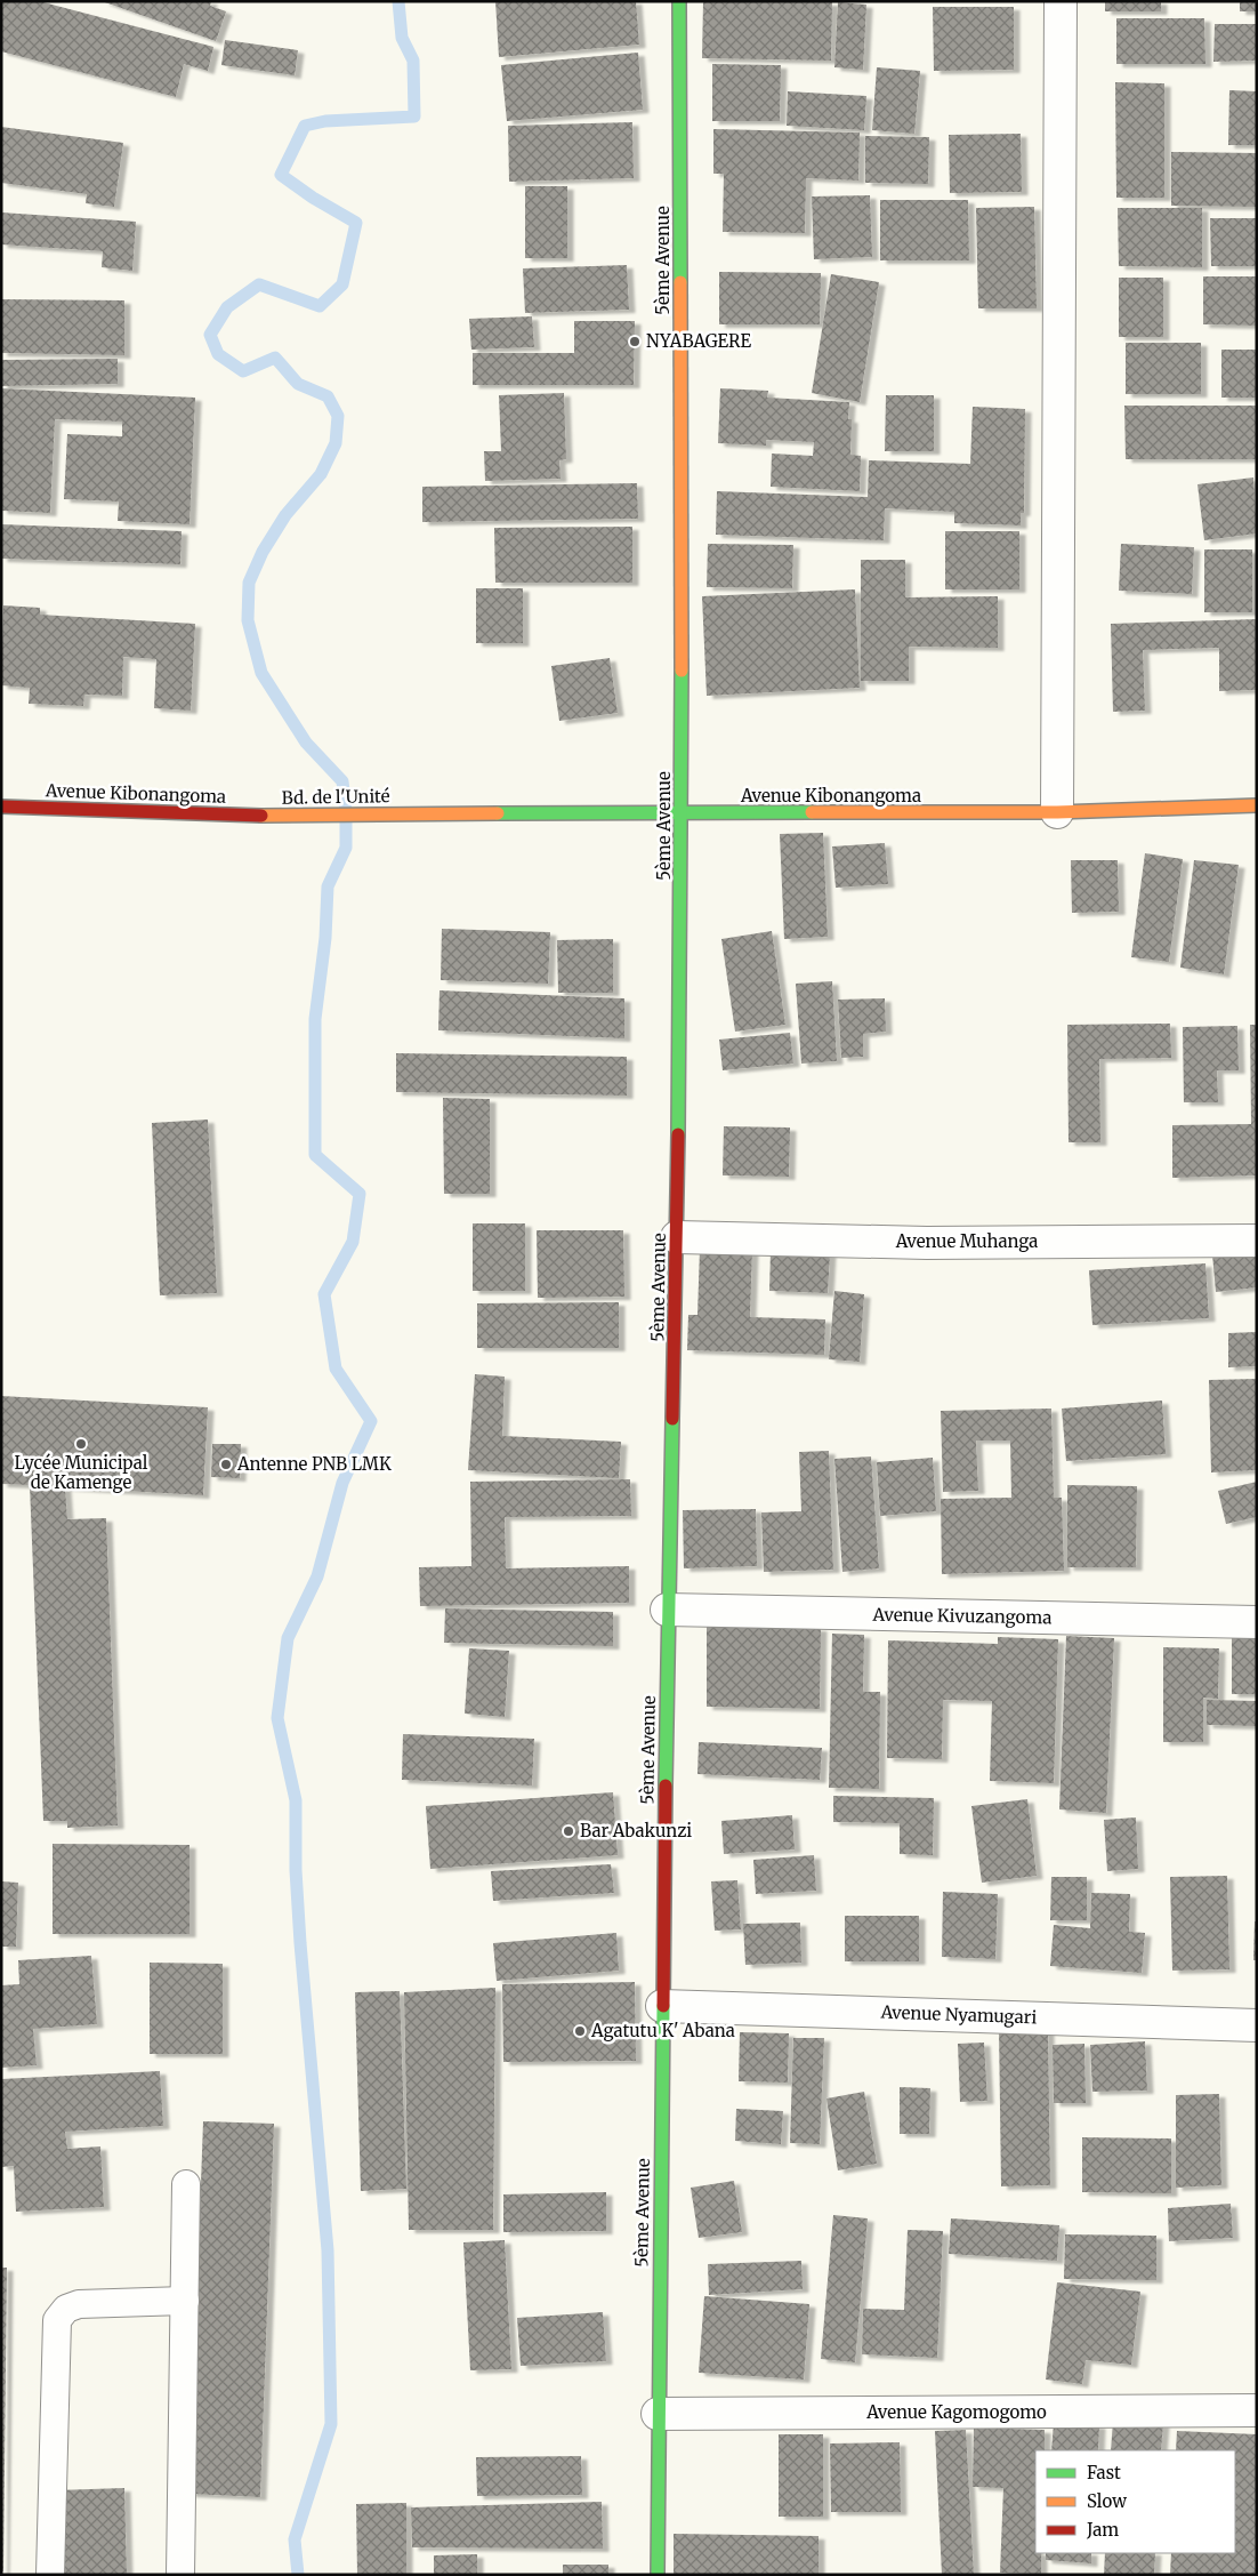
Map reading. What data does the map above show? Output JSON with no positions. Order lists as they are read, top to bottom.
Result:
{
  "streets": {
    "street": [
      "5ème Avenue",
      "Avenue Kibonangoma",
      "Bd. de l'Unité",
      "Avenue Muhanga",
      "Avenue Kivuzangoma",
      "Avenue Nyamugari",
      "Avenue Kagomogomo"
    ]
  },
  "crossings": [
    ["5ème Avenue", "Avenue Kibonangoma"],
    ["5ème Avenue", "Avenue Muhanga"],
    ["5ème Avenue", "Avenue Kivuzangoma"],
    ["5ème Avenue", "Avenue Nyamugari"],
    ["5ème Avenue", "Avenue Kagomogomo"],
    ["Avenue Kibonangoma", "Bd. de l'Unité"]
  ],
  "places": [
    "NYABAGERE",
    "Lycée Municipal de Kamenge",
    "Antenne PNB LMK",
    "Bar Abakunzi",
    "Agatutu K' Abana"
  ],
  "legend": ["Fast", "Slow", "Jam"]
}
